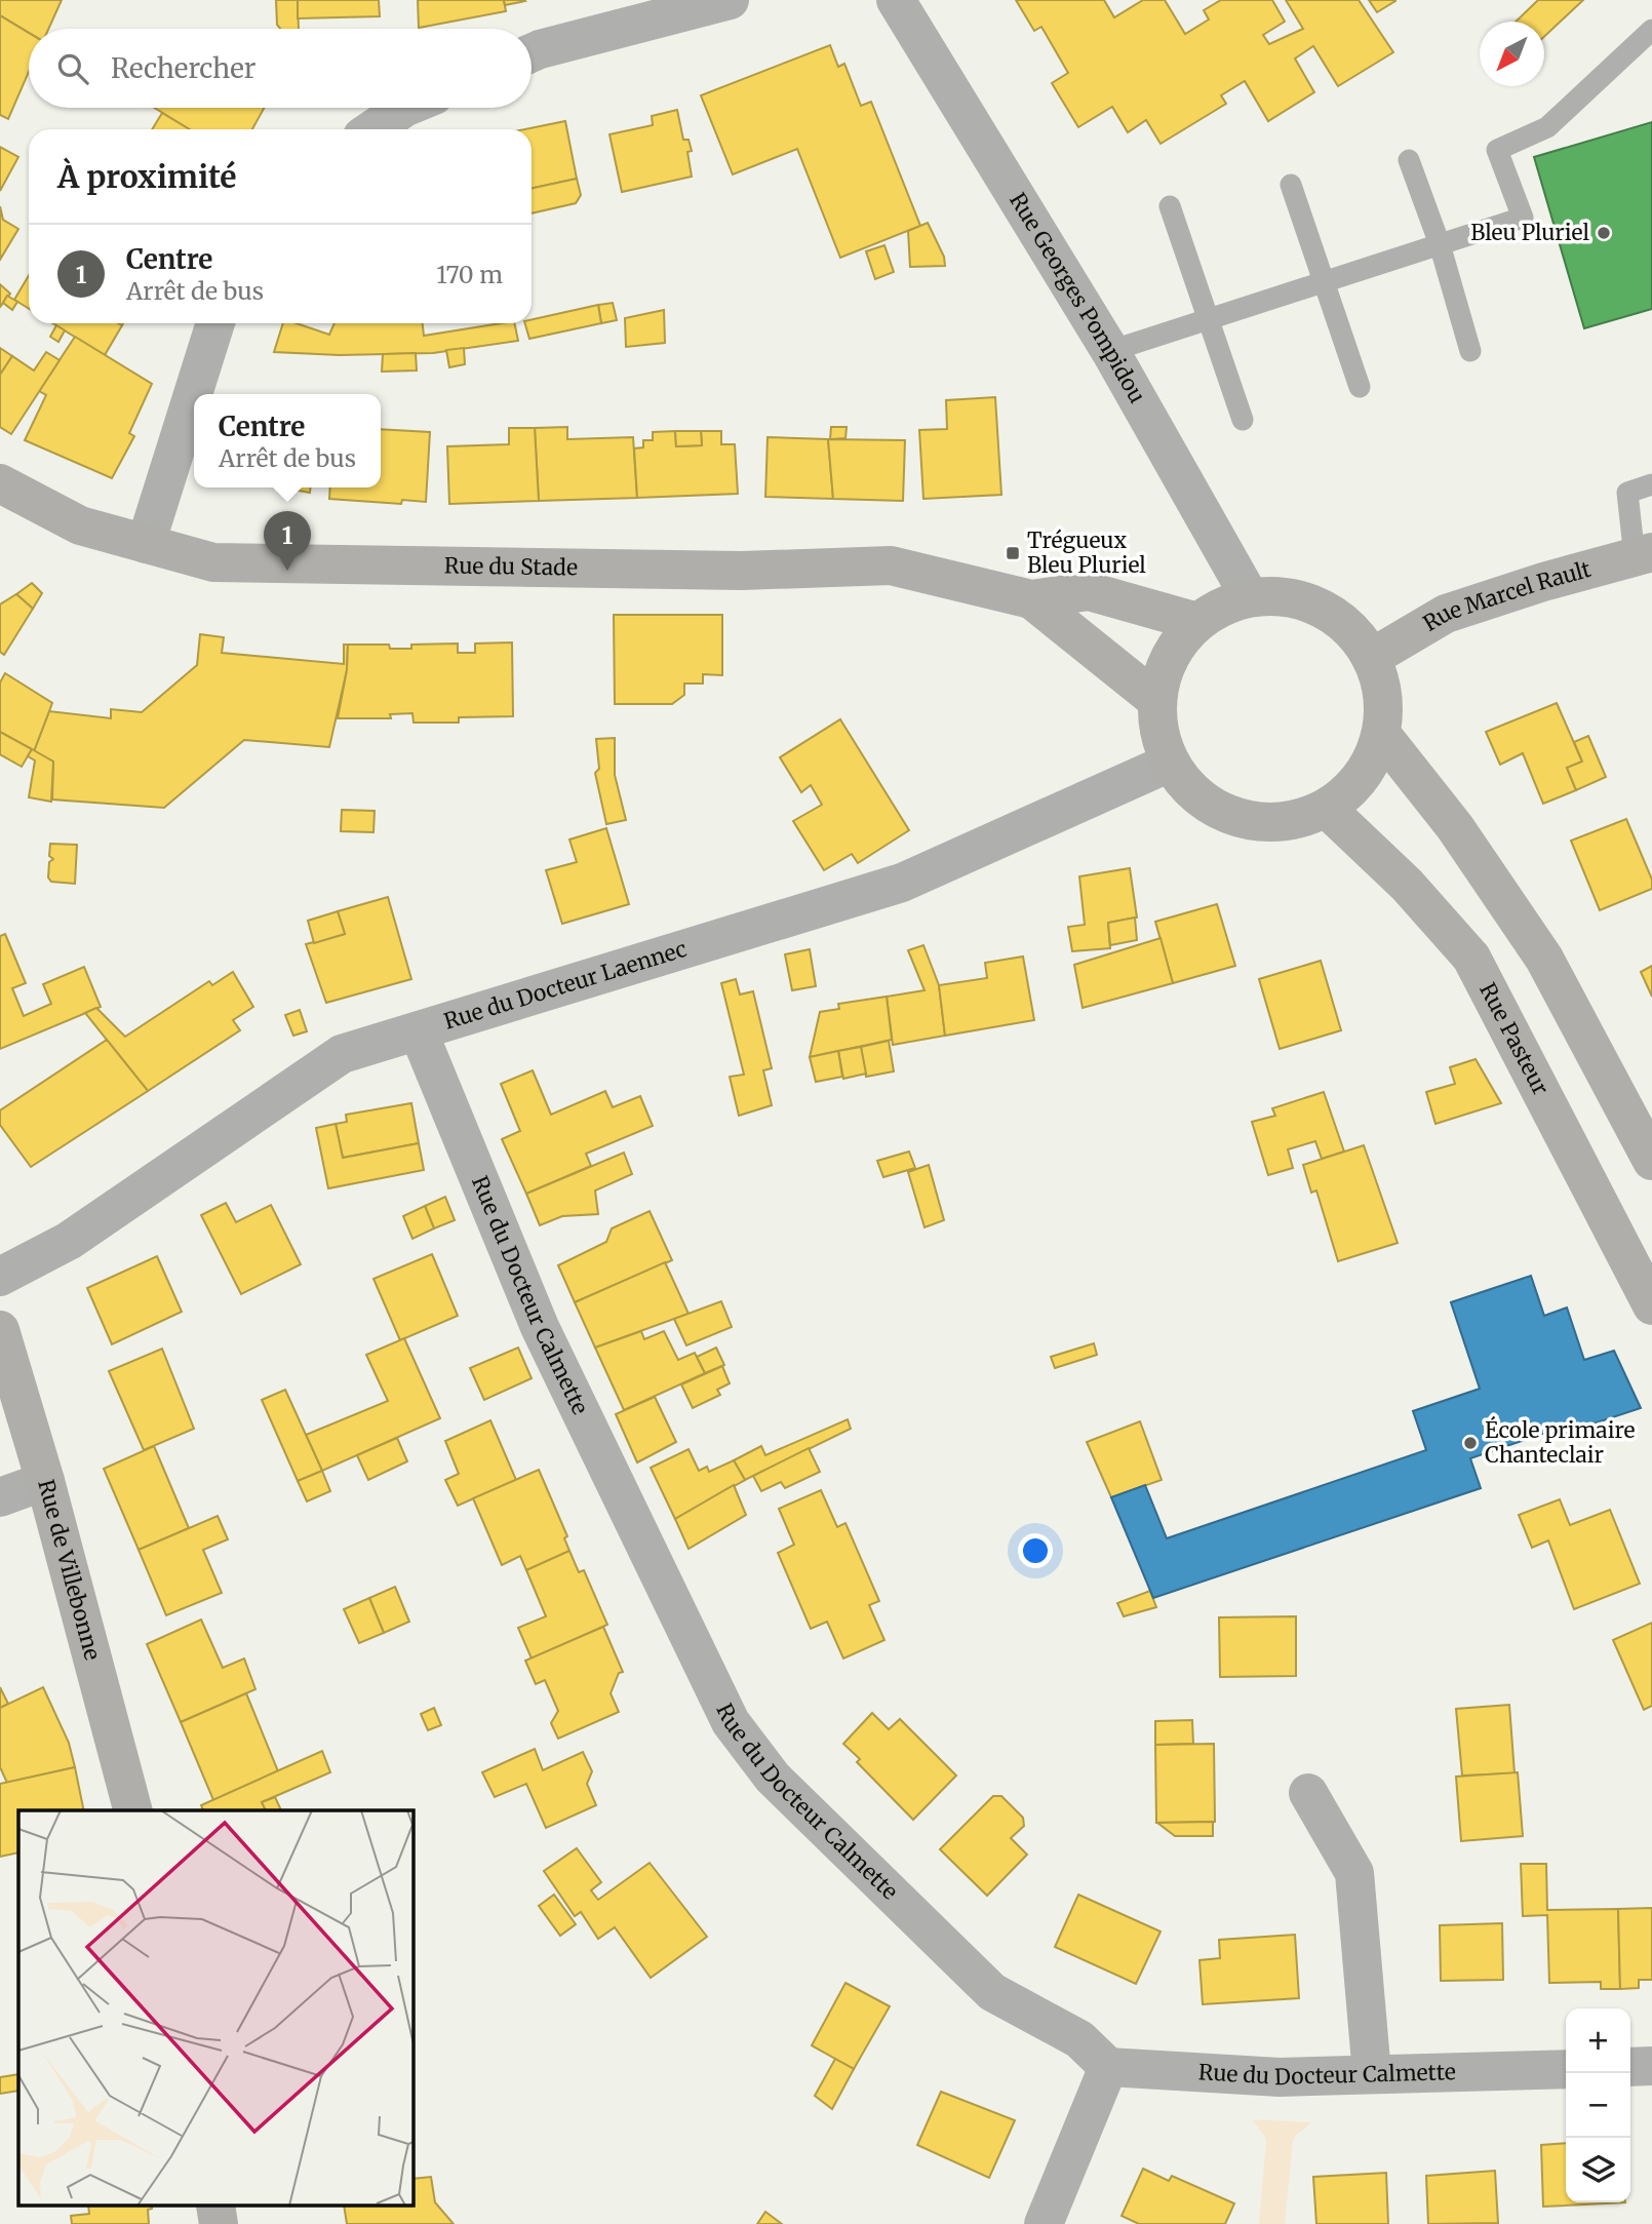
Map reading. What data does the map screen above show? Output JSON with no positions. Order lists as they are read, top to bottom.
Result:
{
  "streets": {
    "street": [
      "Rue Georges Pompidou",
      "Rue du Stade",
      "Rue Marcel Rault",
      "Rue du Docteur Laennec",
      "Rue Pasteur",
      "Rue du Docteur Calmette",
      "Rue de Villebonne"
    ]
  },
  "crossings": [
    ["Rue Georges Pompidou", "Rue Marcel Rault"],
    ["Rue Georges Pompidou", "Rue du Docteur Laennec"],
    ["Rue Georges Pompidou", "Rue Pasteur"],
    ["Rue Marcel Rault", "Rue du Docteur Laennec"],
    ["Rue Marcel Rault", "Rue Pasteur"],
    ["Rue du Docteur Laennec", "Rue Pasteur"],
    ["Rue du Docteur Laennec", "Rue du Docteur Calmette"]
  ],
  "places": {
    "other": ["Bleu Pluriel", "École primaire Chanteclair"],
    "transit": ["Trégueux Bleu Pluriel"]
  },
  "north": "bottom left",
  "page": {
    "search": "Rechercher",
    "heading": "À proximité",
    "list": [
      {
        "mark": "1",
        "name": "Centre",
        "note": "Arrêt de bus",
        "value": "170 m"
      }
    ],
    "popup": ["Centre", "Arrêt de bus"],
    "pins": "1",
    "map_buttons": ["+", "−"]
  }
}
